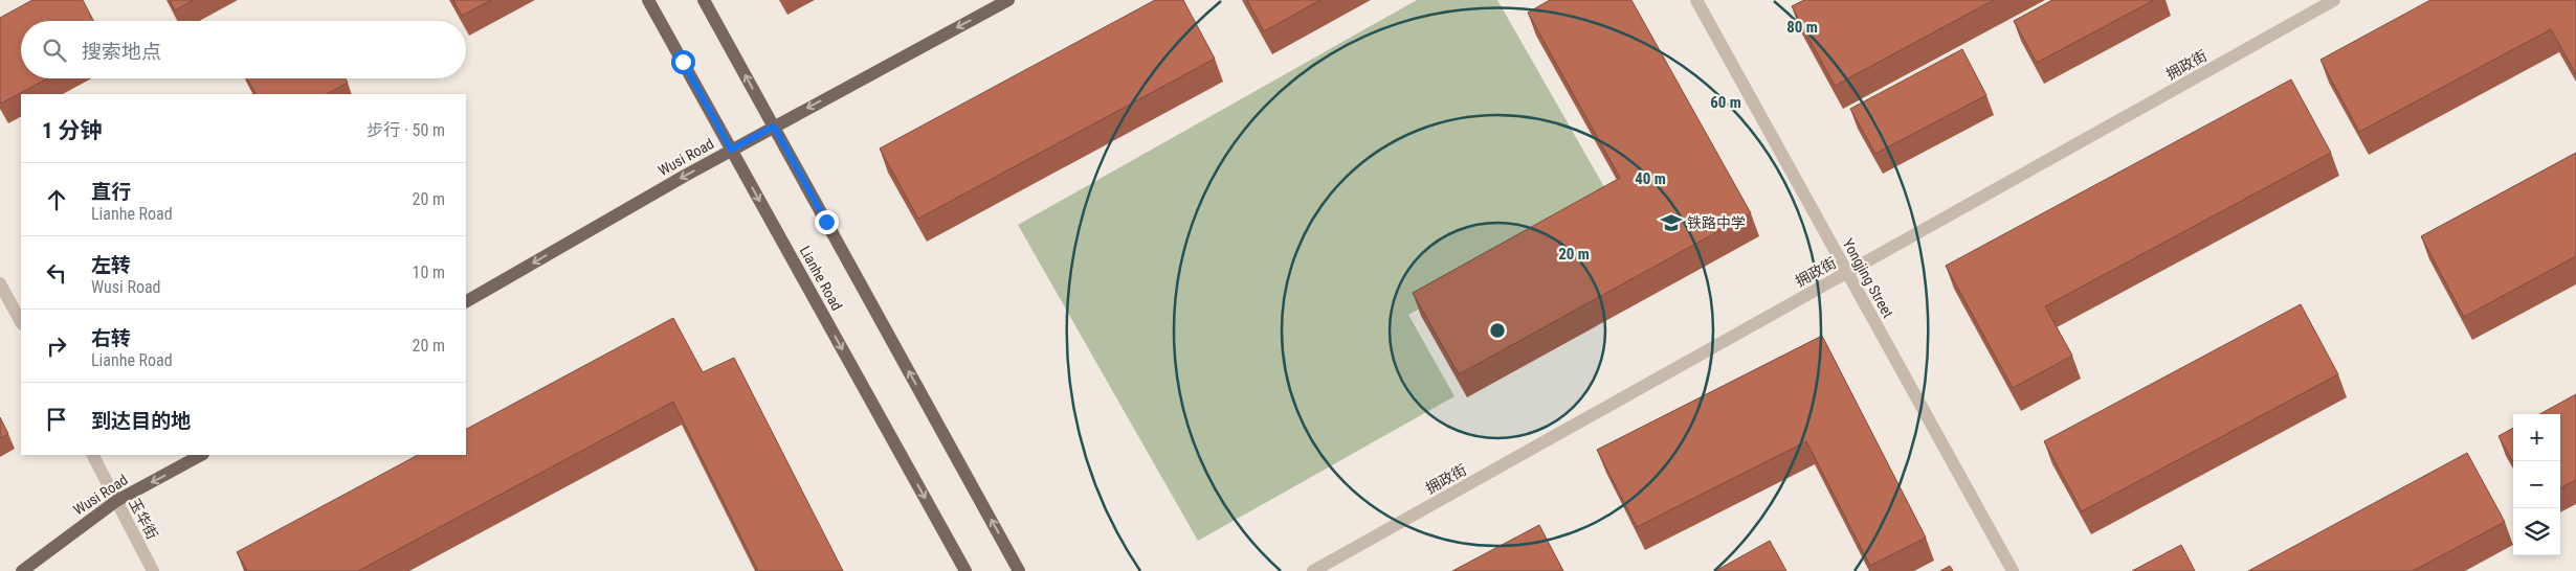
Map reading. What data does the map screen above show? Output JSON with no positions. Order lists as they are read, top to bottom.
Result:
{
  "streets": {
    "main road": ["Wusi Road", "Lianhe Road"],
    "street": ["拥政街", "Yongjing Street", "玉华街"]
  },
  "crossings": [
    ["拥政街", "Yongjing Street"],
    ["Wusi Road", "Lianhe Road"],
    ["Wusi Road", "玉华街"]
  ],
  "one_way": ["Wusi Road"],
  "places": {
    "school or university": ["铁路中学"]
  },
  "page": {
    "search": "搜索地点",
    "heading": ["1 分钟", "步行 · 50 m"],
    "list": [
      ["直行", "Lianhe Road", "20 m"],
      ["左转", "Wusi Road", "10 m"],
      ["右转", "Lianhe Road", "20 m"],
      "到达目的地"
    ],
    "map_buttons": ["+", "−"]
  },
  "rings": [
    "80 m",
    "60 m",
    "40 m",
    "20 m"
  ]
}
